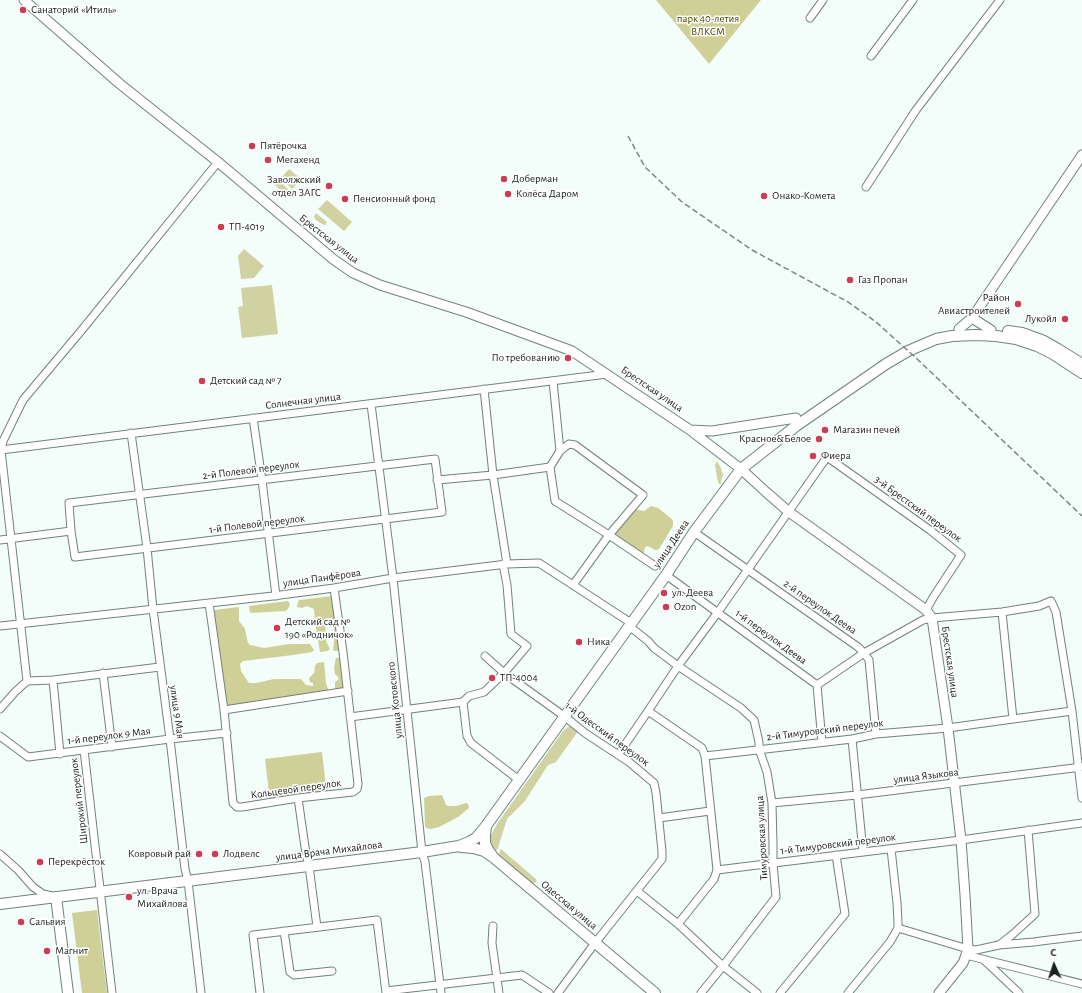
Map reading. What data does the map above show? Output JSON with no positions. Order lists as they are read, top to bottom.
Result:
{
  "streets": {
    "main road": ["улица Деева", "улица Врача Михайлова", "Одесская улица"],
    "street": [
      "Брестская улица",
      "Солнечная улица",
      "2-й Полевой переулок",
      "3-й Брестский переулок",
      "1-й Полевой переулок",
      "улица Панфёрова",
      "2-й переулок Деева",
      "1-й переулок Деева",
      "улица Котовского",
      "улица 9 Мая",
      "2-й Тимуровский переулок",
      "1-й Одесский переулок",
      "1-й переулок 9 Мая",
      "улица Языкова",
      "Кольцевой переулок",
      "Широкий переулок",
      "Тимуровская улица",
      "1-й Тимуровский переулок"
    ]
  },
  "crossings": [
    ["Брестская улица", "Солнечная улица"],
    ["Брестская улица", "3-й Брестский переулок"],
    ["Брестская улица", "улица Деева"],
    ["Брестская улица", "2-й Тимуровский переулок"],
    ["Брестская улица", "улица Языкова"],
    ["Брестская улица", "1-й Тимуровский переулок"],
    ["Солнечная улица", "улица Котовского"],
    ["Солнечная улица", "улица 9 Мая"],
    ["2-й Полевой переулок", "1-й Полевой переулок"],
    ["2-й Полевой переулок", "улица Котовского"],
    ["2-й Полевой переулок", "улица 9 Мая"],
    ["1-й Полевой переулок", "улица Котовского"],
    ["1-й Полевой переулок", "улица 9 Мая"],
    ["улица Деева", "улица Панфёрова"],
    ["улица Деева", "2-й переулок Деева"],
    ["улица Деева", "1-й переулок Деева"],
    ["улица Деева", "1-й Одесский переулок"],
    ["улица Деева", "Тимуровская улица"],
    ["улица Деева", "улица Врача Михайлова"],
    ["улица Деева", "Одесская улица"],
    ["улица Панфёрова", "улица Котовского"],
    ["улица Панфёрова", "улица 9 Мая"],
    ["улица Панфёрова", "Кольцевой переулок"],
    ["улица Панфёрова", "Тимуровская улица"],
    ["улица Котовского", "улица Врача Михайлова"],
    ["улица 9 Мая", "1-й переулок 9 Мая"],
    ["улица 9 Мая", "улица Врача Михайлова"],
    ["2-й Тимуровский переулок", "Тимуровская улица"],
    ["1-й Одесский переулок", "Одесская улица"],
    ["1-й переулок 9 Мая", "Кольцевой переулок"],
    ["1-й переулок 9 Мая", "Широкий переулок"],
    ["улица Языкова", "Тимуровская улица"],
    ["Широкий переулок", "улица Врача Михайлова"],
    ["Тимуровская улица", "1-й Тимуровский переулок"],
    ["улица Врача Михайлова", "Одесская улица"]
  ],
  "parks": ["парк 40-летия ВЛКСМ"],
  "places": [
    "Санаторий «Итиль»",
    "Пятёрочка",
    "Мегахенд",
    "Доберман",
    "Заволжский отдел ЗАГС",
    "Колёса Даром",
    "Онако-Комета",
    "Пенсионный фонд",
    "ТП-4019",
    "Газ Пропан",
    "Район Авиастроителей",
    "Лукойл",
    "По требованию",
    "Детский сад № 7",
    "Магазин печей",
    "Красное&Белое",
    "Фиера",
    "ул. Деева",
    "Ozon",
    "Детский сад № 190 «Родничок»",
    "Ника",
    "ТП-4004",
    "Ковровый рай",
    "Лодвелс",
    "Перекрёсток",
    "ул. Врача Михайлова",
    "Сальвия",
    "Магнит"
  ],
  "north": "top"
}
